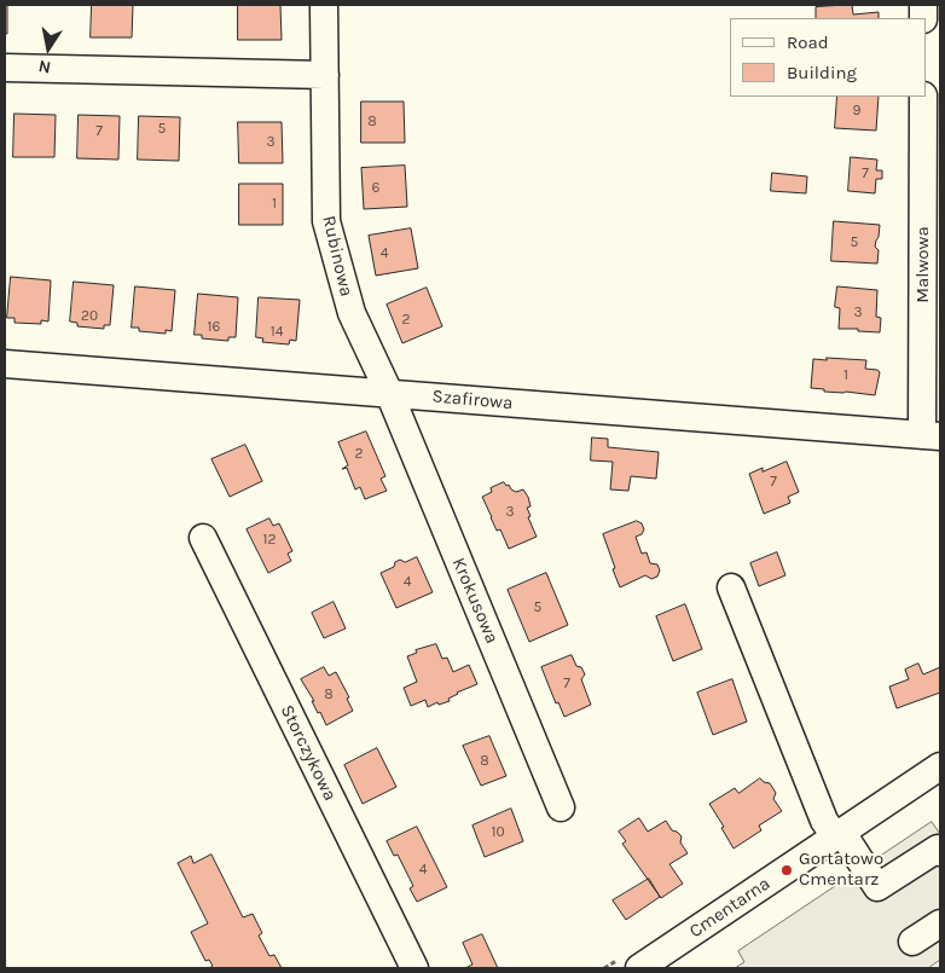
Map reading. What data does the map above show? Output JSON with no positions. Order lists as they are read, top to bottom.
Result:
{
  "streets": {
    "street": [
      "Rubinowa",
      "Malwowa",
      "Szafirowa",
      "Krokusowa",
      "Storczykowa",
      "Cmentarna"
    ]
  },
  "crossings": [
    ["Rubinowa", "Szafirowa"],
    ["Rubinowa", "Krokusowa"],
    ["Malwowa", "Szafirowa"],
    ["Szafirowa", "Krokusowa"]
  ],
  "places": ["Gortatowo Cmentarz"],
  "house_numbers": [
    "9",
    "8",
    "5",
    "7",
    "3",
    "7",
    "6",
    "1",
    "5",
    "4",
    "3",
    "20",
    "2",
    "16",
    "14",
    "1",
    "2",
    "7",
    "3",
    "12",
    "4",
    "5",
    "7",
    "8",
    "8",
    "10",
    "4"
  ],
  "legend": ["Road", "Building"],
  "north": "bottom"
}
